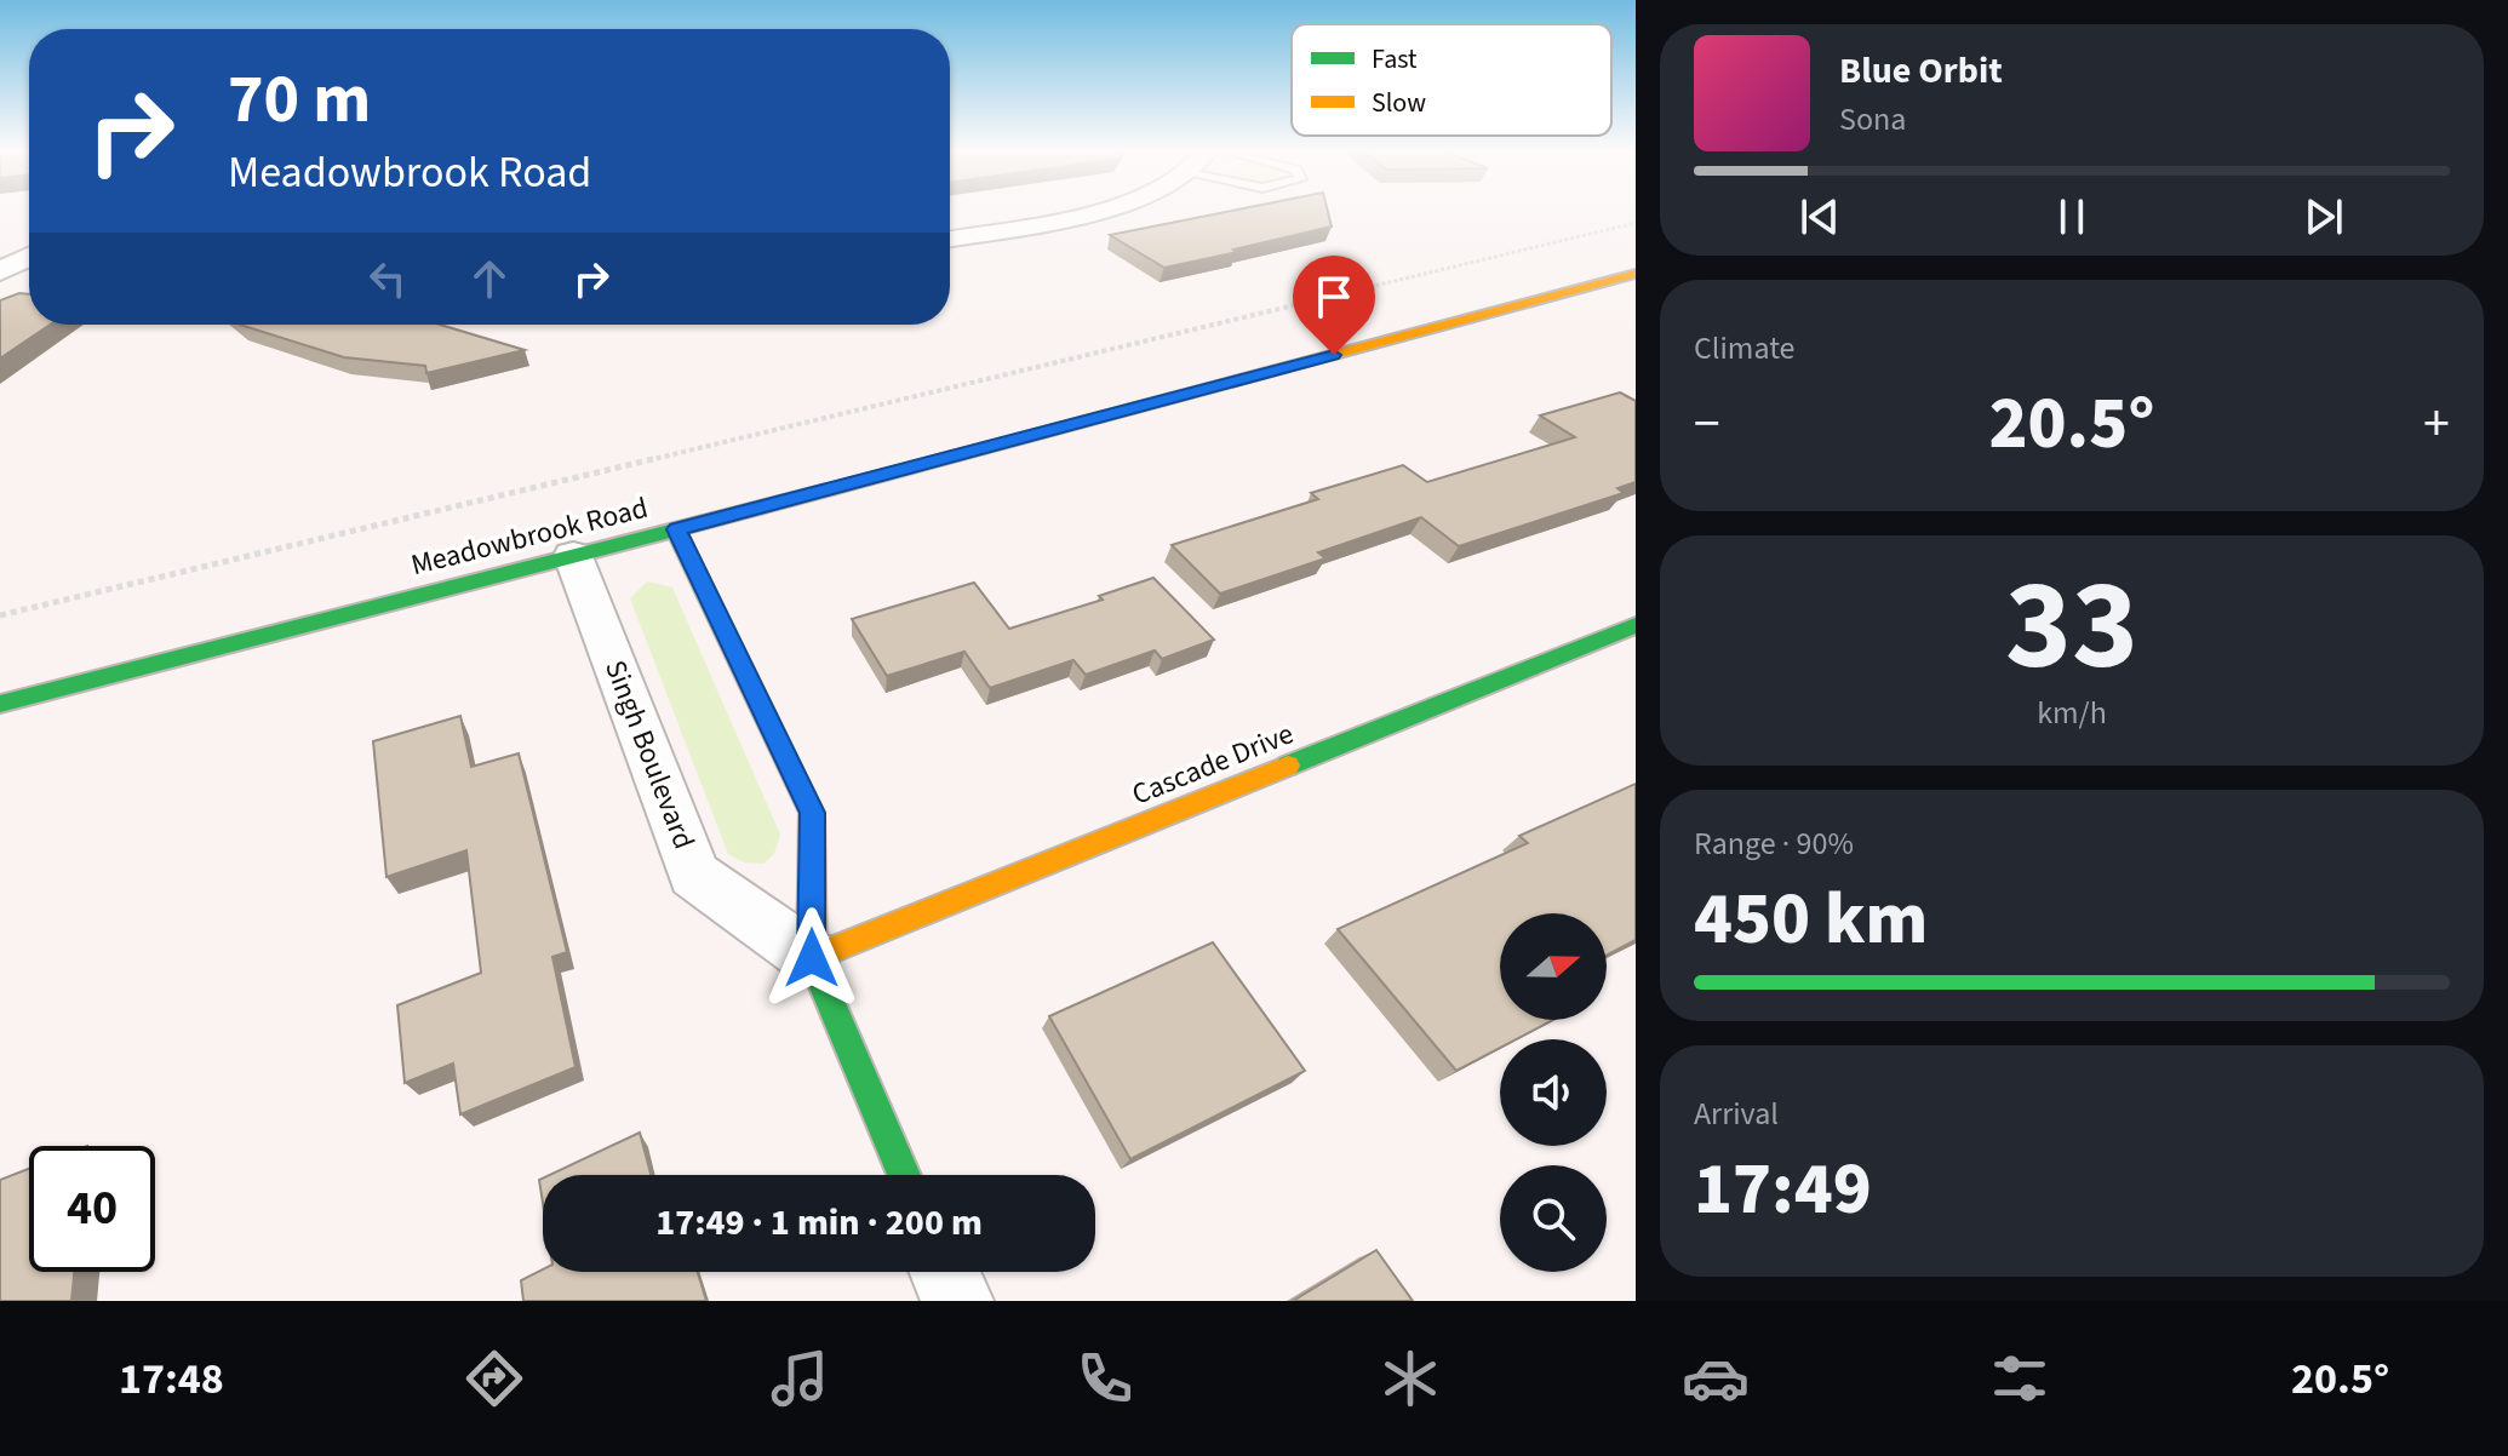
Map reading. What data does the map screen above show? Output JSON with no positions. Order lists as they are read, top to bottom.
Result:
{
  "streets": {
    "street": ["Meadowbrook Road", "Singh Boulevard", "Cascade Drive"]
  },
  "crossings": [
    ["Meadowbrook Road", "Singh Boulevard"],
    ["Singh Boulevard", "Cascade Drive"]
  ],
  "legend": ["Fast", "Slow"],
  "north": "right",
  "page": {
    "turn": ["70 m", "Meadowbrook Road"],
    "song": ["Blue Orbit", "Sona"],
    "tile": [
      "Climate",
      ["33", "km/h"],
      ["Range · 90%", "450 km"],
      ["Arrival", "17:49"]
    ],
    "heat": ["−", "20.5°", "+"],
    "limit": "40",
    "trip": "17:49 · 1 min · 200 m",
    "tabs": ["17:48", "20.5°"]
  }
}
